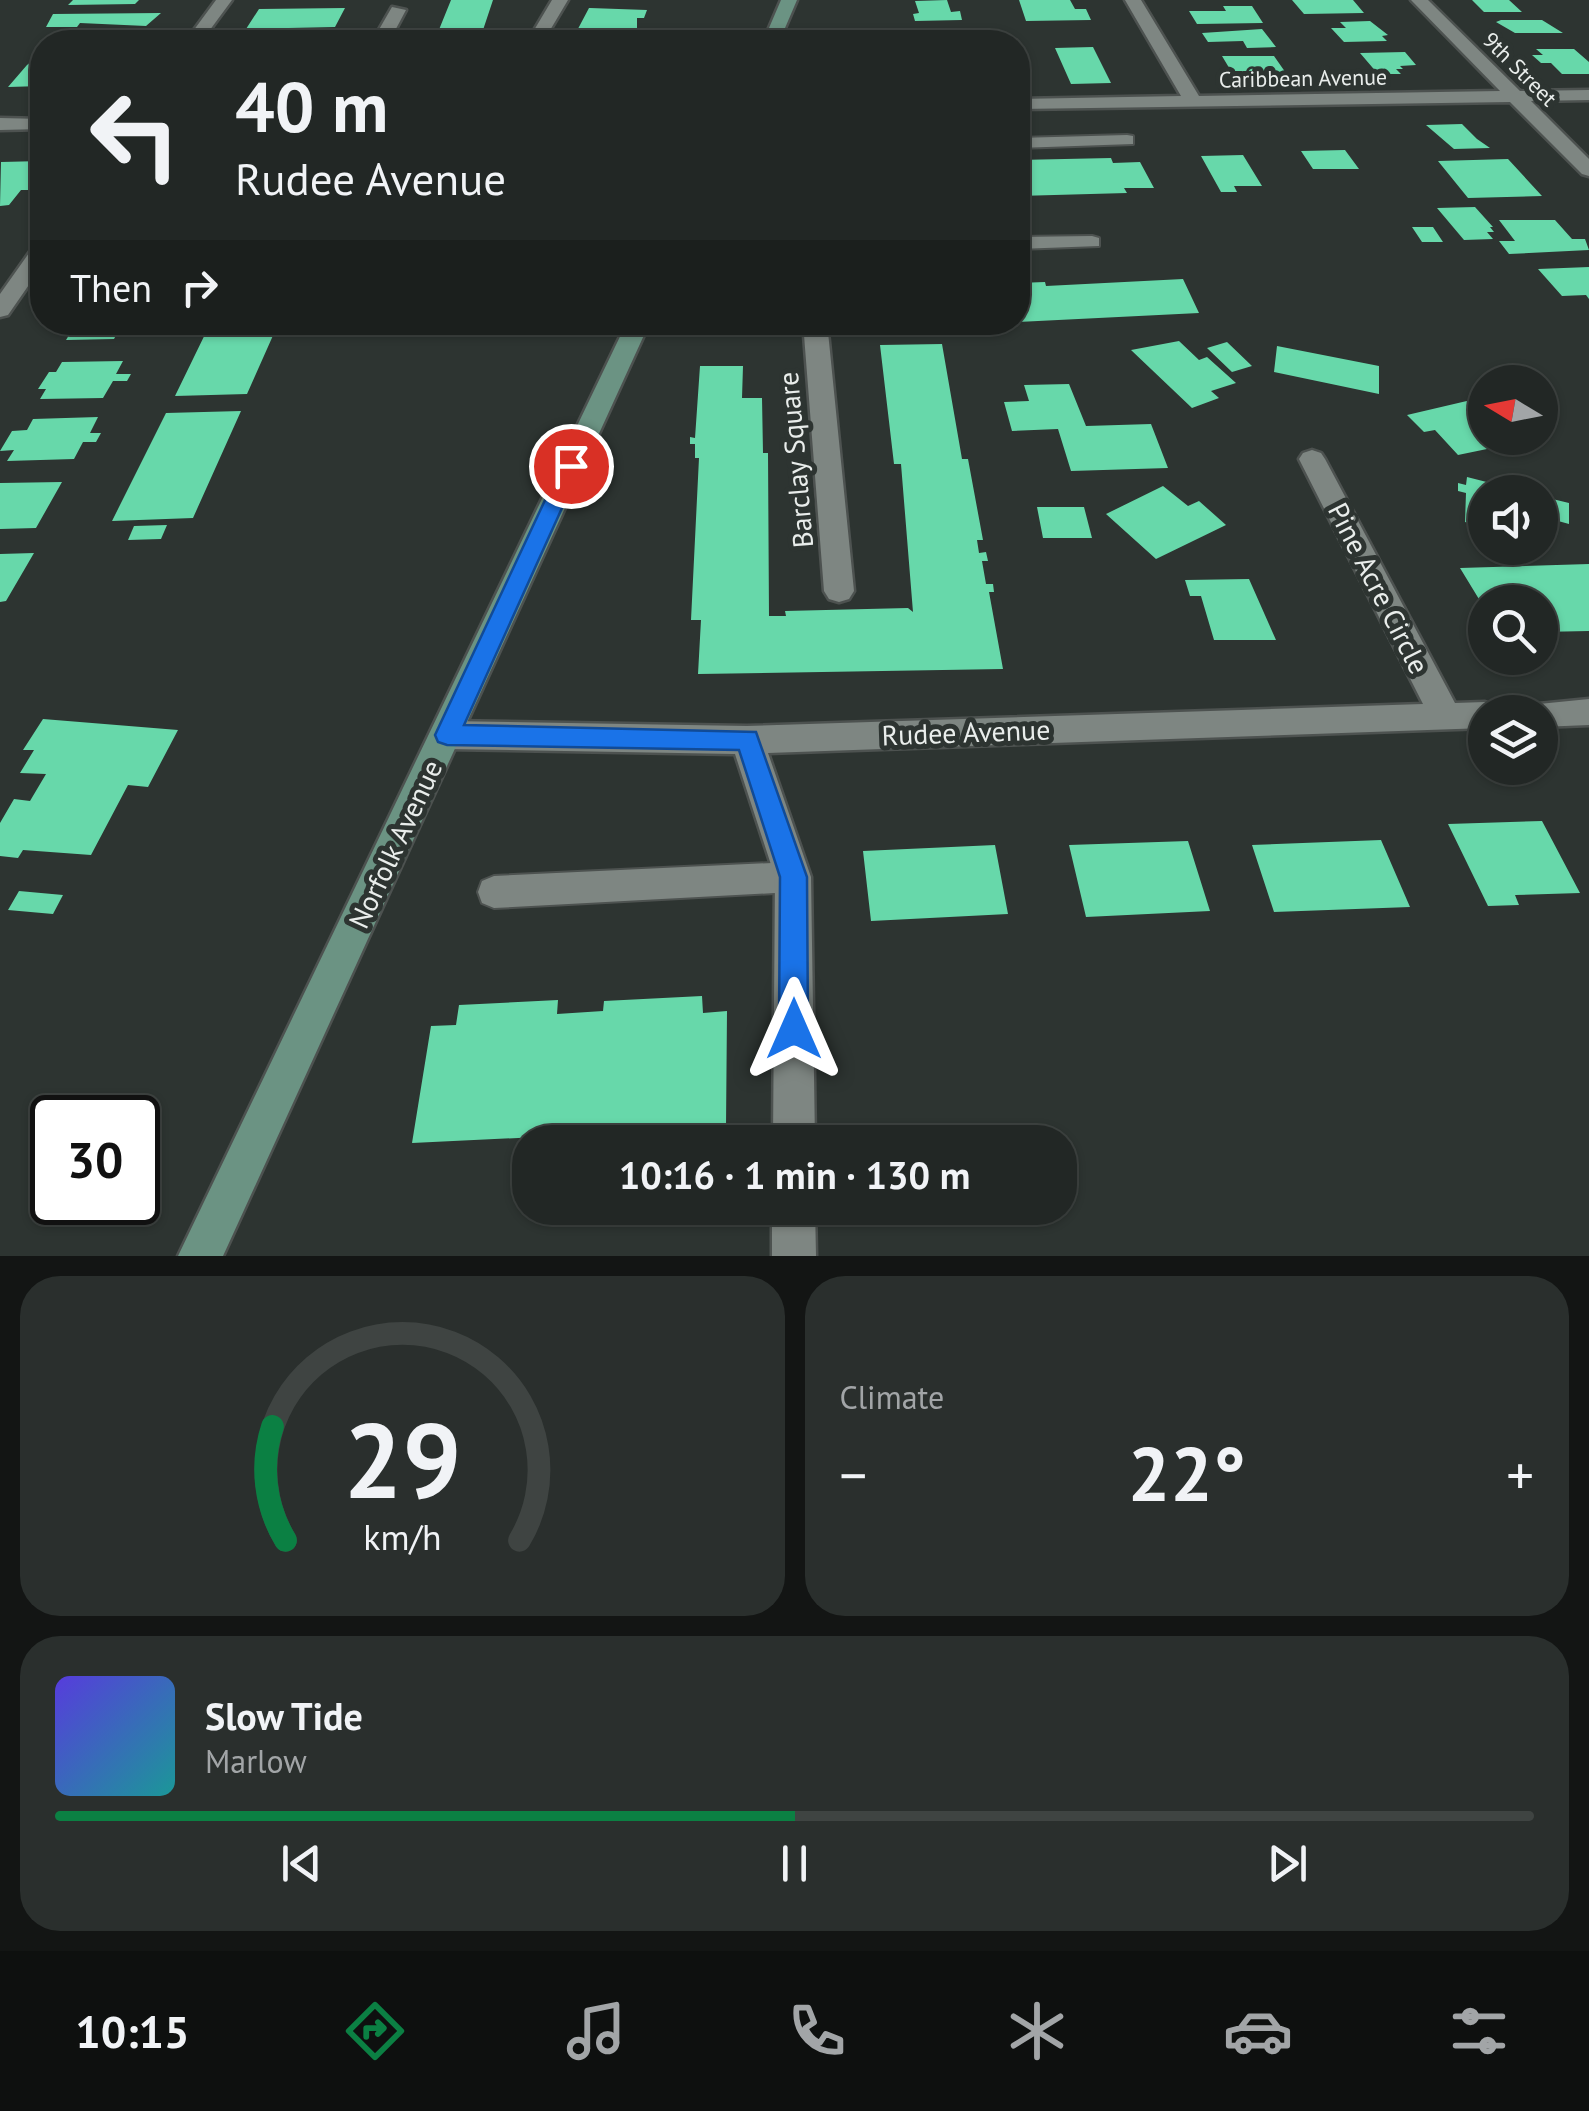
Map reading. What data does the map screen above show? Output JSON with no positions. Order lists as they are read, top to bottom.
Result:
{
  "streets": {
    "main road": ["Norfolk Avenue"],
    "street": [
      "9th Street",
      "Caribbean Avenue",
      "Barclay Square",
      "Pine Acre Circle",
      "Rudee Avenue"
    ]
  },
  "crossings": [
    ["9th Street", "Caribbean Avenue"],
    ["Pine Acre Circle", "Rudee Avenue"],
    ["Rudee Avenue", "Norfolk Avenue"]
  ],
  "north": "left",
  "page": {
    "turn": ["40 m", "Rudee Avenue"],
    "then": "Then",
    "limit": "30",
    "trip": "10:16 · 1 min · 130 m",
    "tile": "Climate",
    "heat": ["−", "22°", "+"],
    "song": ["Slow Tide", "Marlow"],
    "tabs": "10:15",
    "gauge": ["29", "km/h"]
  }
}
